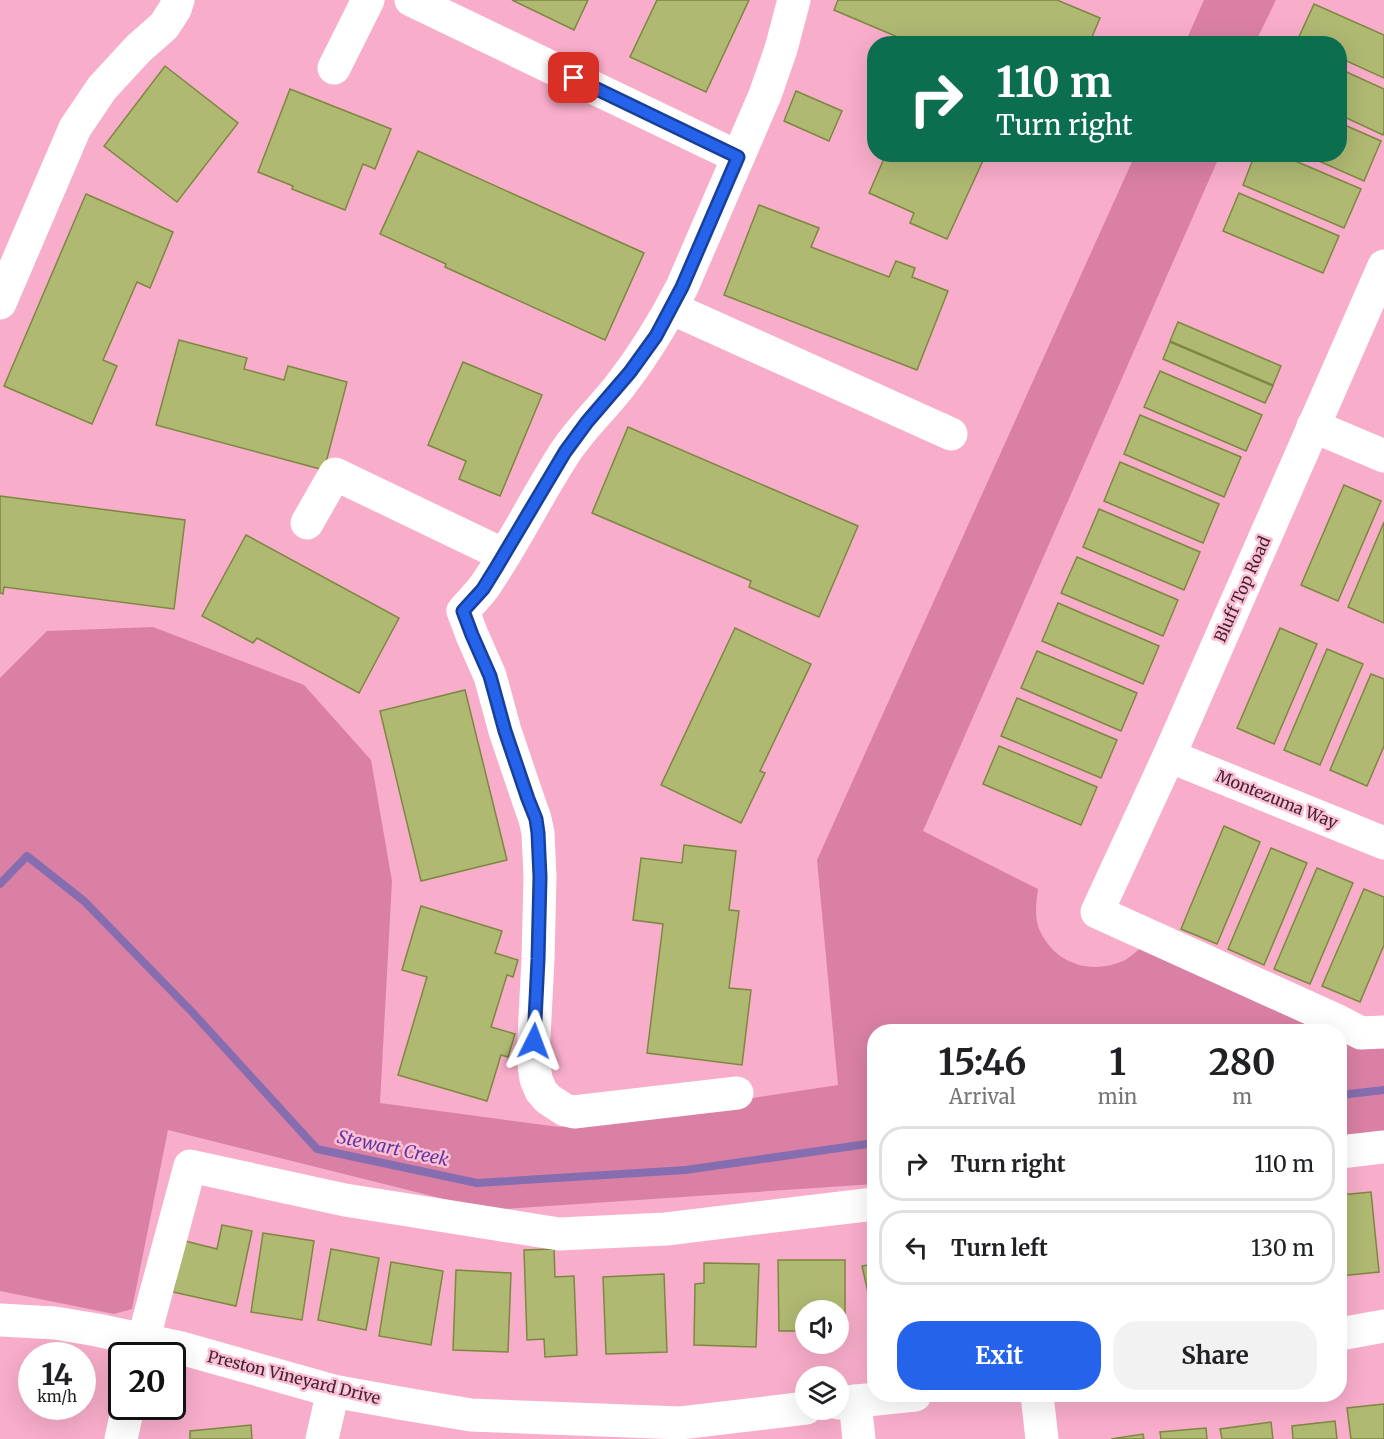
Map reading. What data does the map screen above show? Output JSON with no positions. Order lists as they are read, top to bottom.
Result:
{
  "streets": {
    "street": ["Bluff Top Road", "Montezuma Way", "Preston Vineyard Drive"]
  },
  "crossings": [
    ["Bluff Top Road", "Montezuma Way"]
  ],
  "water": ["Stewart Creek"],
  "page": {
    "turn": ["110 m", "Turn right"],
    "eta": [
      "15:46",
      "Arrival",
      "1",
      "min",
      "280",
      "m"
    ],
    "list": [
      {
        "name": "Turn right",
        "value": "110 m"
      },
      {
        "name": "Turn left",
        "value": "130 m"
      }
    ],
    "buttons": ["Exit", "Share"],
    "speed": "14 km/h",
    "limit": "20"
  }
}
